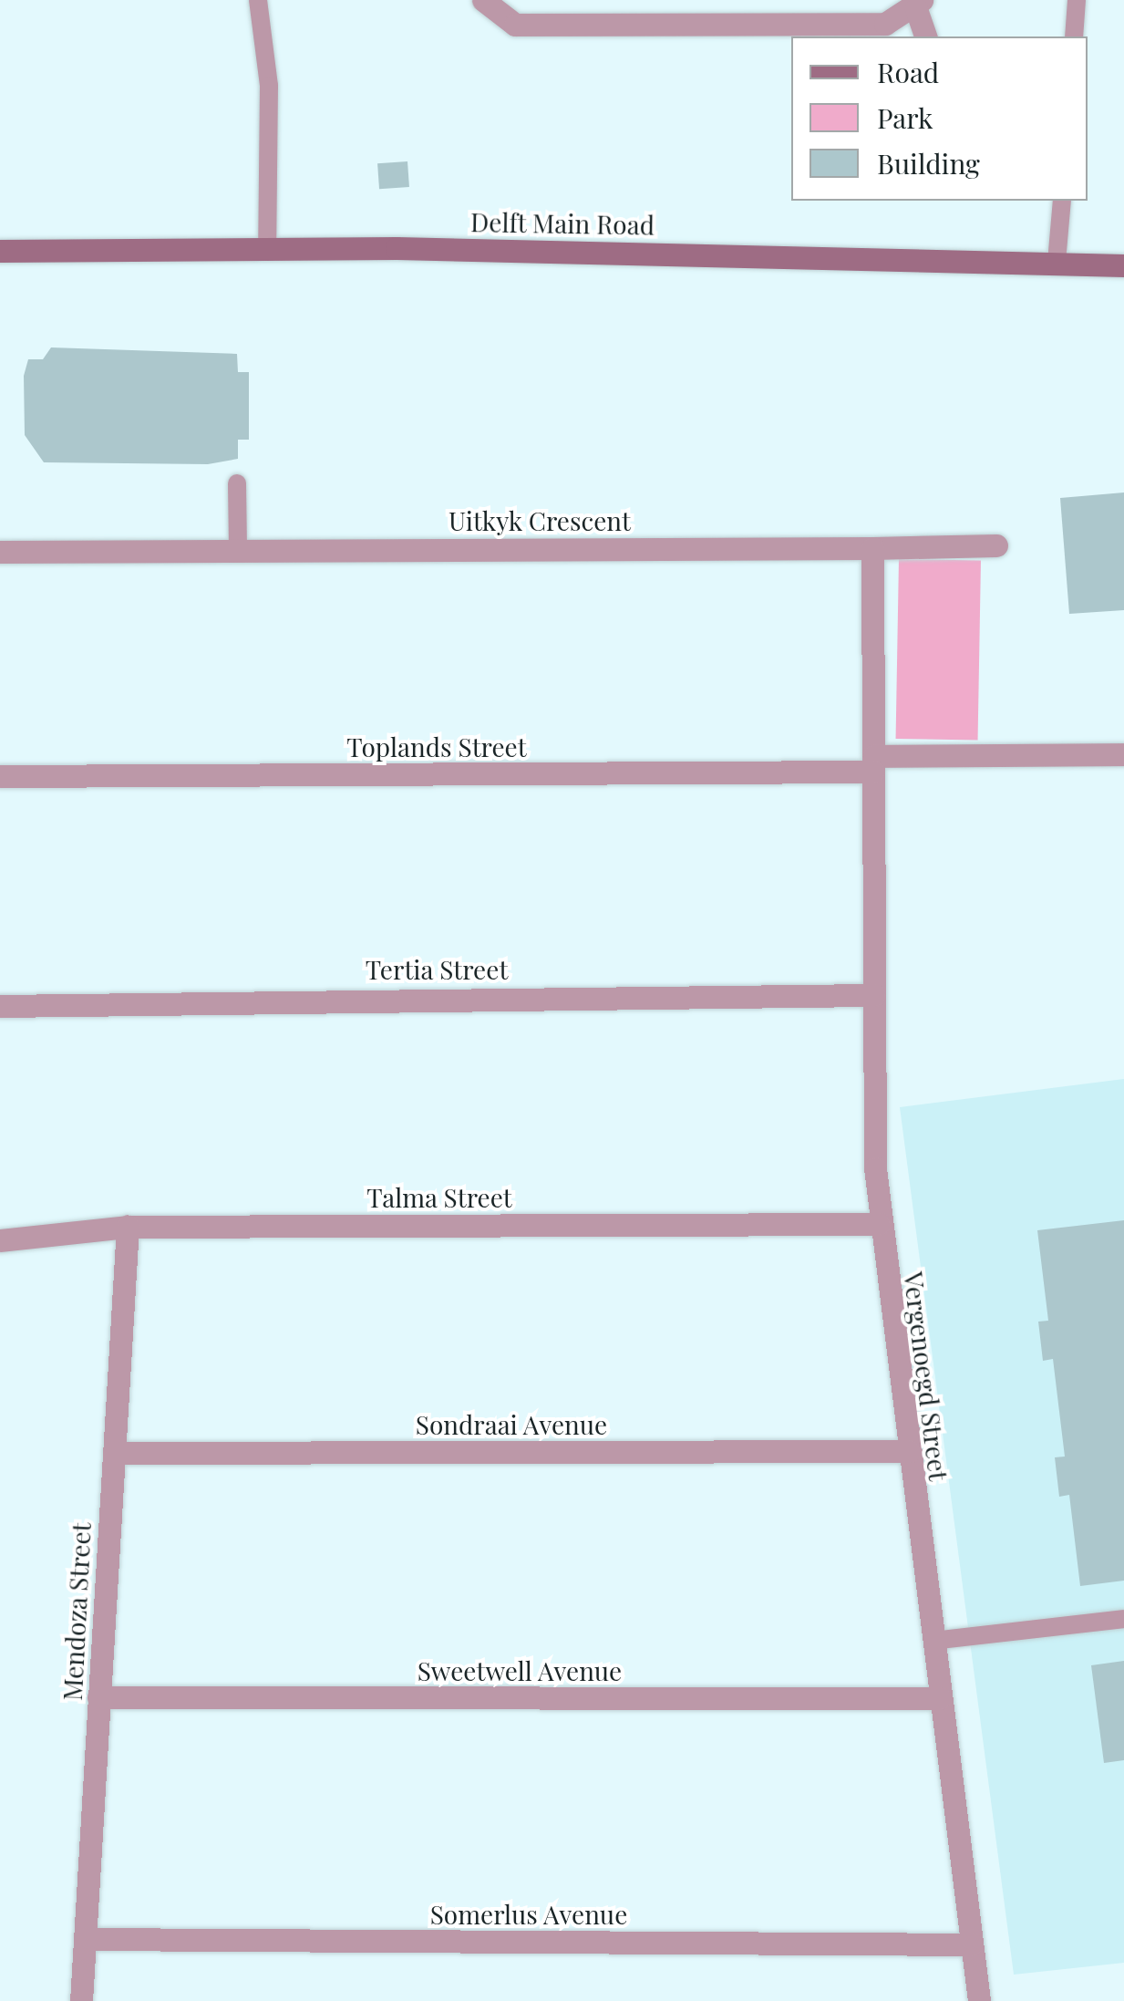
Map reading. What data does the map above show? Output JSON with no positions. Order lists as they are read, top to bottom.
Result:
{
  "streets": {
    "street": [
      "Delft Main Road",
      "Uitkyk Crescent",
      "Toplands Street",
      "Tertia Street",
      "Talma Street",
      "Vergenoegd Street",
      "Sondraai Avenue",
      "Mendoza Street",
      "Sweetwell Avenue",
      "Somerlus Avenue"
    ]
  },
  "crossings": [
    ["Toplands Street", "Vergenoegd Street"],
    ["Tertia Street", "Vergenoegd Street"],
    ["Talma Street", "Vergenoegd Street"],
    ["Talma Street", "Mendoza Street"],
    ["Vergenoegd Street", "Sondraai Avenue"],
    ["Vergenoegd Street", "Sweetwell Avenue"],
    ["Vergenoegd Street", "Somerlus Avenue"],
    ["Sondraai Avenue", "Mendoza Street"],
    ["Mendoza Street", "Sweetwell Avenue"],
    ["Mendoza Street", "Somerlus Avenue"]
  ],
  "legend": ["Road", "Park", "Building"]
}
